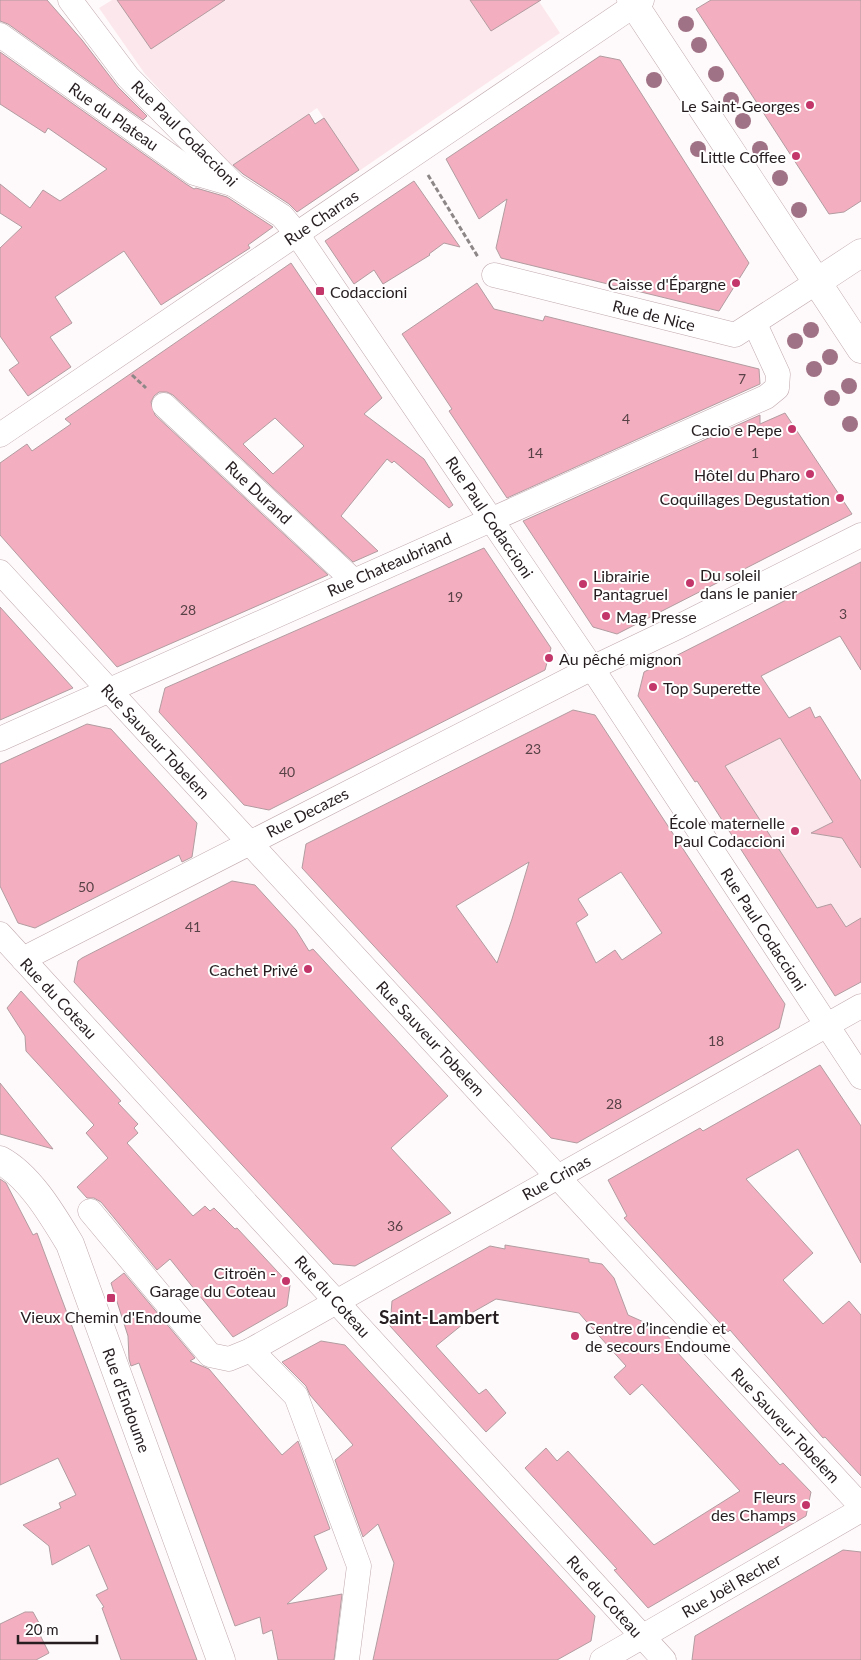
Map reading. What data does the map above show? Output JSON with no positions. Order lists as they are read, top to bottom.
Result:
{
  "streets": {
    "street": [
      "Rue du Plateau",
      "Rue Paul Codaccioni",
      "Rue Charras",
      "Rue de Nice",
      "Rue Durand",
      "Rue Chateaubriand",
      "Rue Sauveur Tobelem",
      "Rue Decazes",
      "Rue du Coteau",
      "Rue Crinas",
      "Rue d'Endoume",
      "Rue Joël Recher"
    ]
  },
  "crossings": [
    ["Rue du Plateau", "Rue Paul Codaccioni"],
    ["Rue Paul Codaccioni", "Rue Charras"],
    ["Rue Paul Codaccioni", "Rue Chateaubriand"],
    ["Rue Paul Codaccioni", "Rue Decazes"],
    ["Rue Paul Codaccioni", "Rue Crinas"],
    ["Rue de Nice", "Rue Chateaubriand"],
    ["Rue Durand", "Rue Chateaubriand"],
    ["Rue Chateaubriand", "Rue Sauveur Tobelem"],
    ["Rue Sauveur Tobelem", "Rue Decazes"],
    ["Rue Sauveur Tobelem", "Rue Crinas"],
    ["Rue Sauveur Tobelem", "Rue Joël Recher"],
    ["Rue Decazes", "Rue du Coteau"],
    ["Rue du Coteau", "Rue Crinas"],
    ["Rue du Coteau", "Rue Joël Recher"]
  ],
  "districts": ["Saint-Lambert"],
  "places": {
    "other": [
      "Le Saint-Georges",
      "Little Coffee",
      "Caisse d'Épargne",
      "Cacio e Pepe",
      "Hôtel du Pharo",
      "Coquillages Degustation",
      "Du soleil dans le panier",
      "Librairie Pantagruel",
      "Mag Presse",
      "Au pêché mignon",
      "Top Superette",
      "École maternelle Paul Codaccioni",
      "Cachet Privé",
      "Citroën - Garage du Coteau",
      "Centre d’incendie et de secours Endoume",
      "Fleurs des Champs"
    ],
    "transit": ["Codaccioni", "Vieux Chemin d'Endoume"]
  },
  "house_numbers": [
    "7",
    "4",
    "14",
    "1",
    "19",
    "28",
    "3",
    "23",
    "40",
    "50",
    "41",
    "18",
    "28",
    "36"
  ],
  "scale_bar": "20 m"
}
